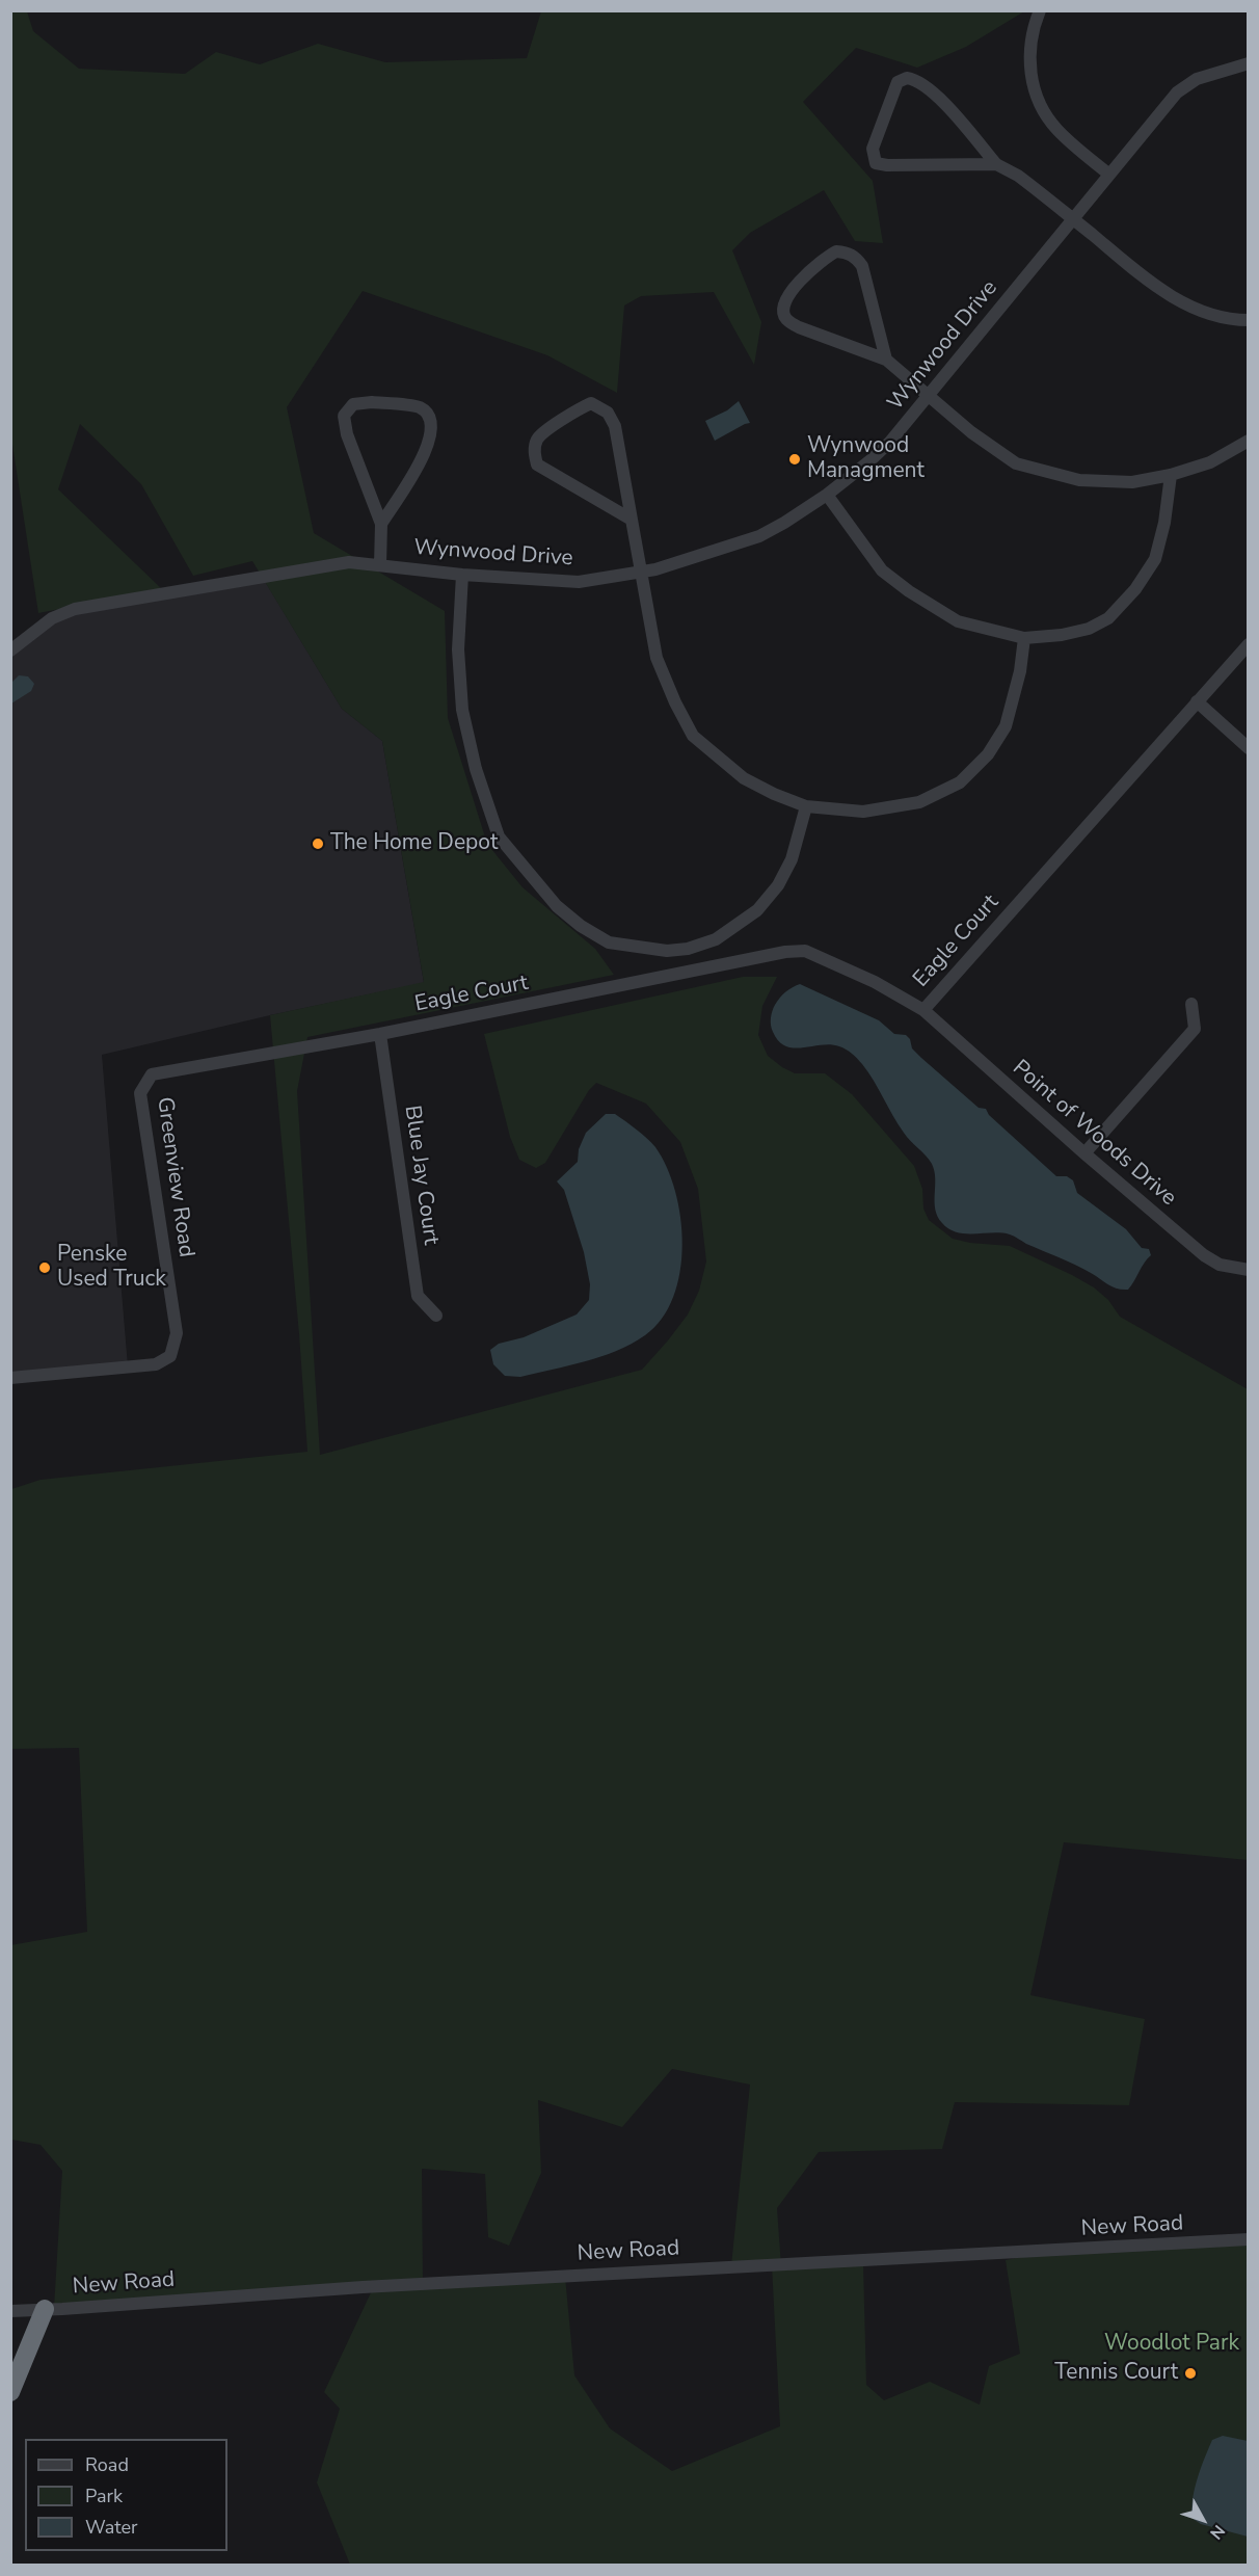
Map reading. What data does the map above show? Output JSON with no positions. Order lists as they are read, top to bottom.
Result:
{
  "streets": {
    "street": [
      "Wynwood Drive",
      "Eagle Court",
      "Point of Woods Drive",
      "Blue Jay Court",
      "Greenview Road",
      "New Road"
    ]
  },
  "crossings": [
    ["Eagle Court", "Point of Woods Drive"],
    ["Eagle Court", "Blue Jay Court"],
    ["Eagle Court", "Greenview Road"],
    ["Blue Jay Court", "Greenview Road"]
  ],
  "parks": ["Woodlot Park"],
  "places": [
    "Wynwood Managment",
    "The Home Depot",
    "Penske Used Truck",
    "Tennis Court"
  ],
  "legend": ["Road", "Park", "Water"],
  "north": "bottom right"
}
